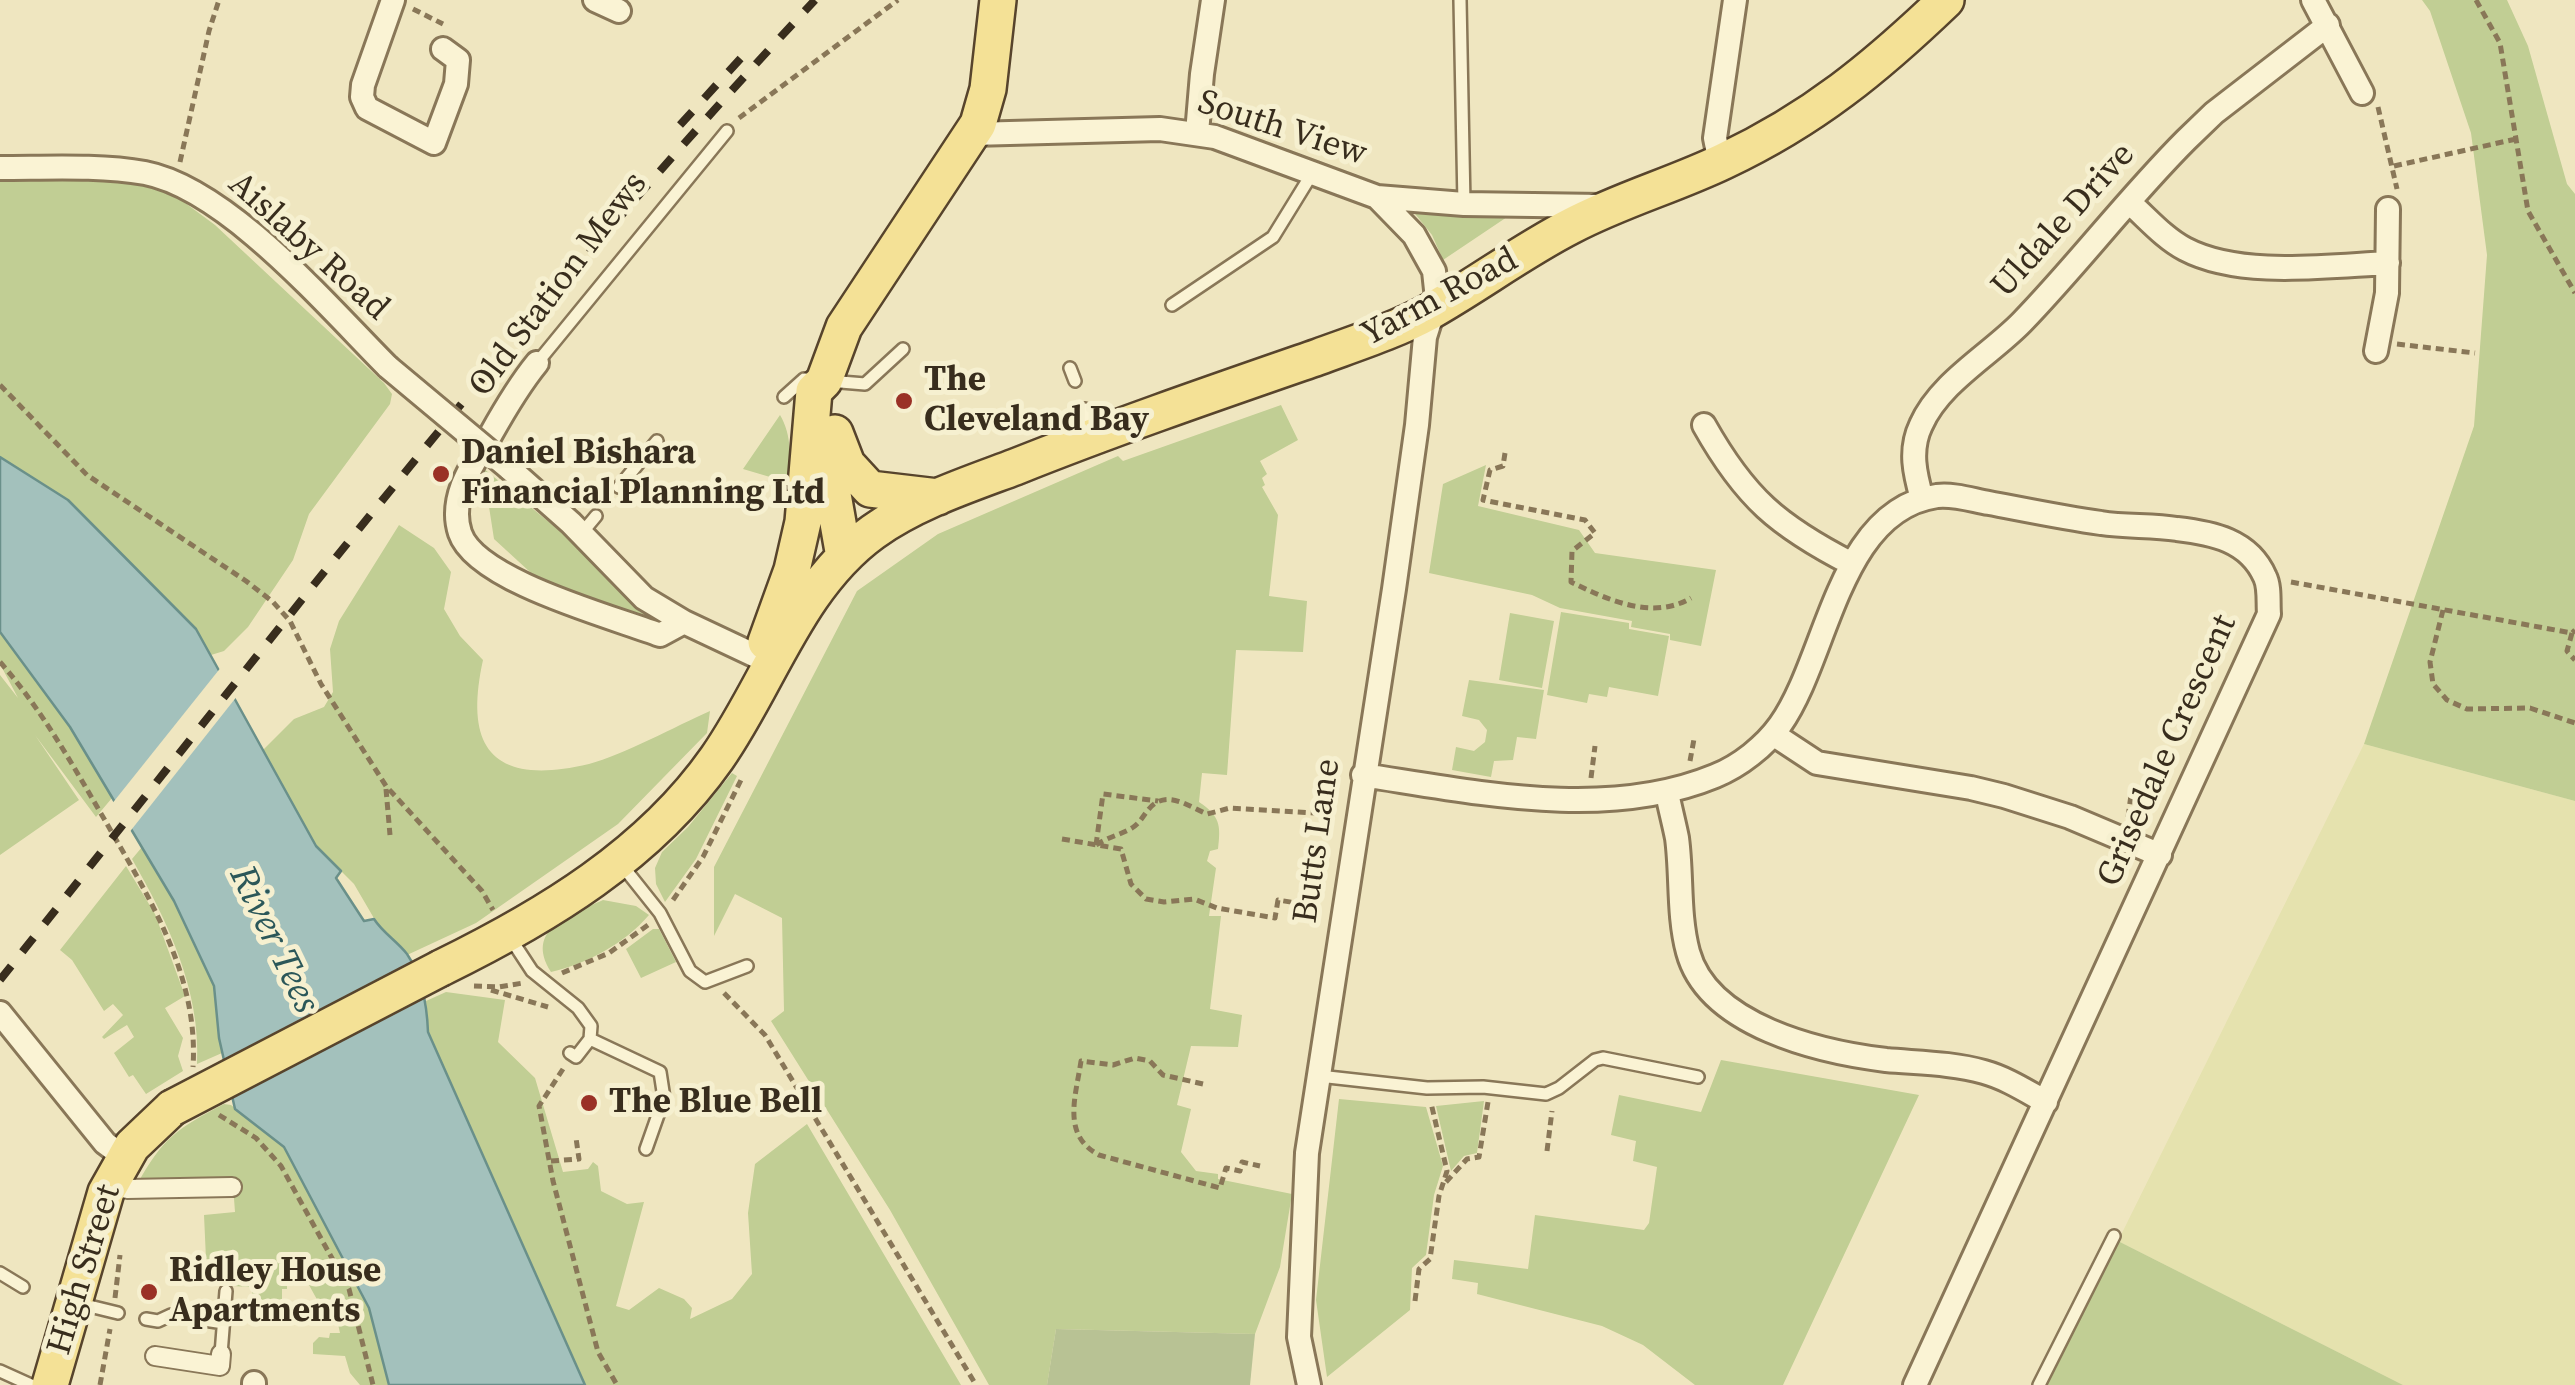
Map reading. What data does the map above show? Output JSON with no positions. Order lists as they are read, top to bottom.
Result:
{
  "streets": {
    "main road": ["Yarm Road", "High Street"],
    "street": [
      "South View",
      "Uldale Drive",
      "Aislaby Road",
      "Old Station Mews",
      "Grisedale Crescent",
      "Butts Lane"
    ]
  },
  "crossings": [
    ["South View", "Yarm Road"],
    ["South View", "Butts Lane"],
    ["Uldale Drive", "Grisedale Crescent"],
    ["Yarm Road", "Butts Lane"]
  ],
  "water": ["River Tees"],
  "places": [
    "The Cleveland Bay",
    "Daniel Bishara Financial Planning Ltd",
    "The Blue Bell",
    "Ridley House Apartments"
  ]
}
